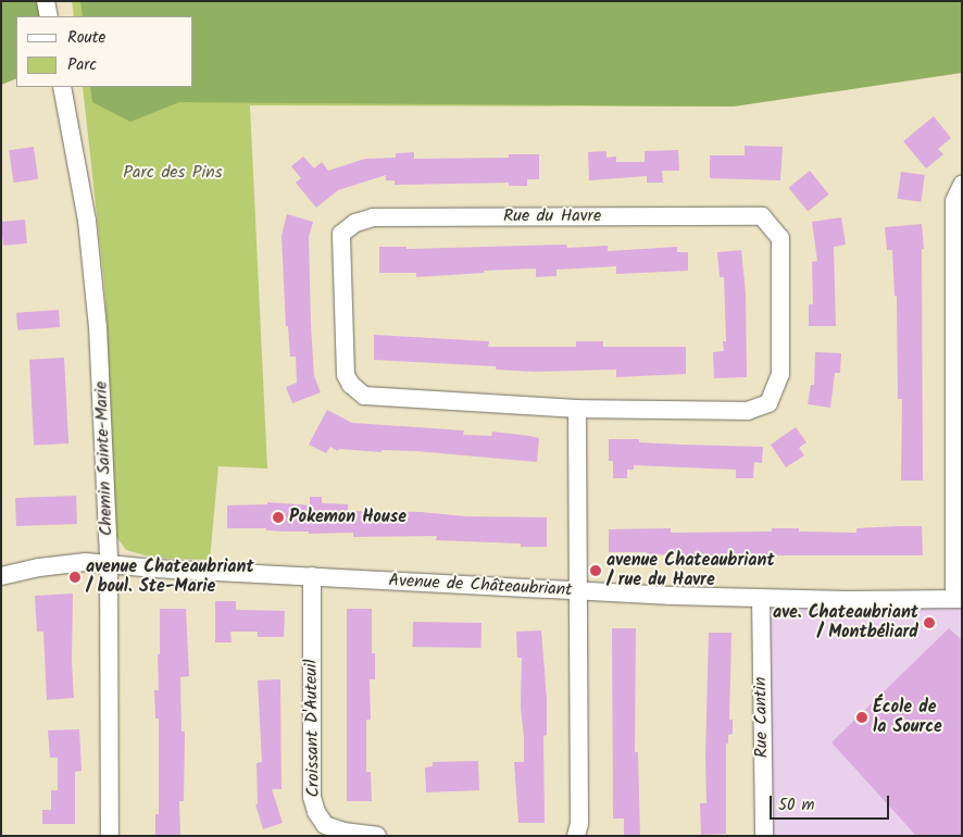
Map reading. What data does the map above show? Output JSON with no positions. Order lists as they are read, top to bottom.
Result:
{
  "streets": {
    "street": [
      "Rue du Havre",
      "Chemin Sainte-Marie",
      "Avenue de Châteaubriant",
      "Rue Cantin",
      "Croissant D'Auteuil"
    ]
  },
  "crossings": [
    ["Chemin Sainte-Marie", "Avenue de Châteaubriant"],
    ["Avenue de Châteaubriant", "Rue Cantin"],
    ["Avenue de Châteaubriant", "Croissant D'Auteuil"]
  ],
  "parks": ["Parc des Pins"],
  "places": [
    "Pokemon House",
    "avenue Chateaubriant / rue du Havre",
    "avenue Chateaubriant / boul. Ste-Marie",
    "ave. Chateaubriant / Montbéliard",
    "École de la Source"
  ],
  "legend": ["Route", "Parc"],
  "scale_bar": "50 m"
}
